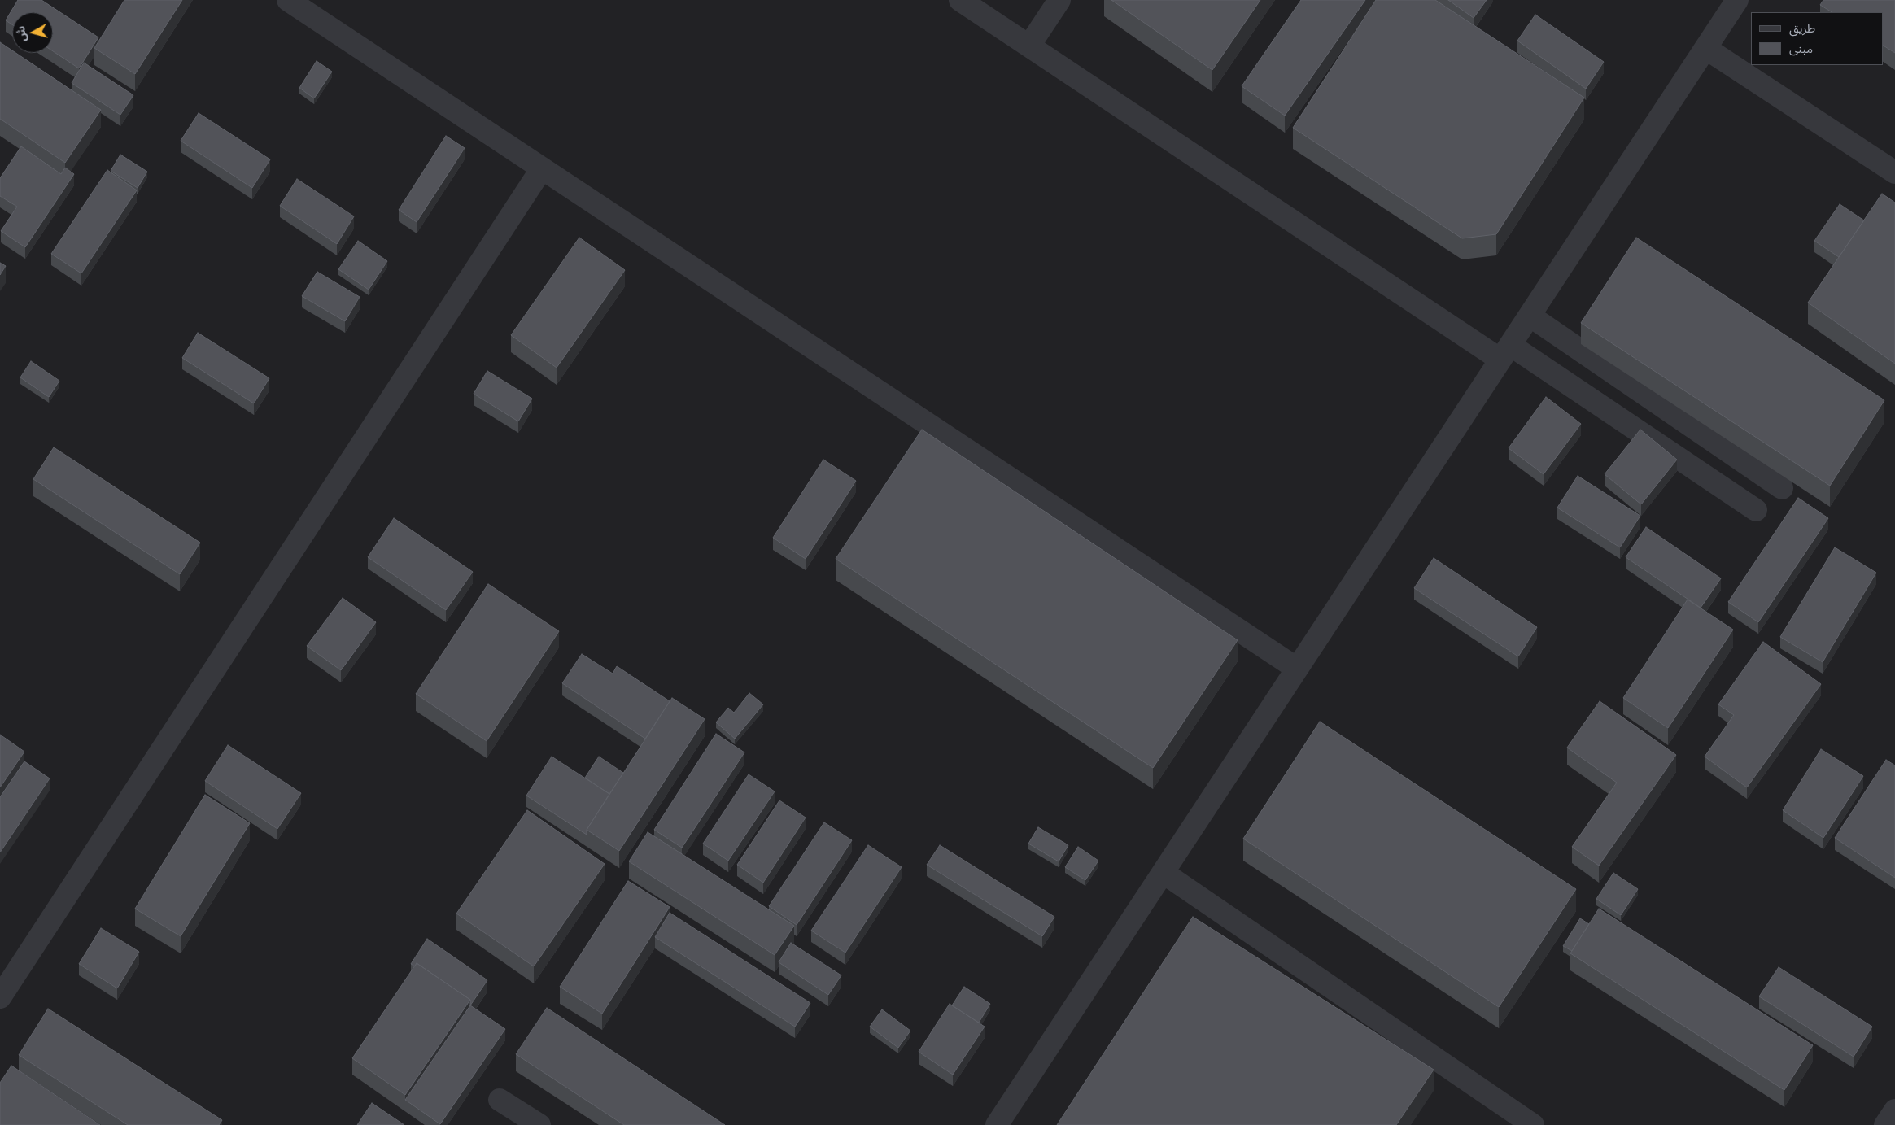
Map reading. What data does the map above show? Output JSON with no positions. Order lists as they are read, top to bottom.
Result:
{
  "legend": ["طريق", "مبنى"],
  "north": "left"
}
